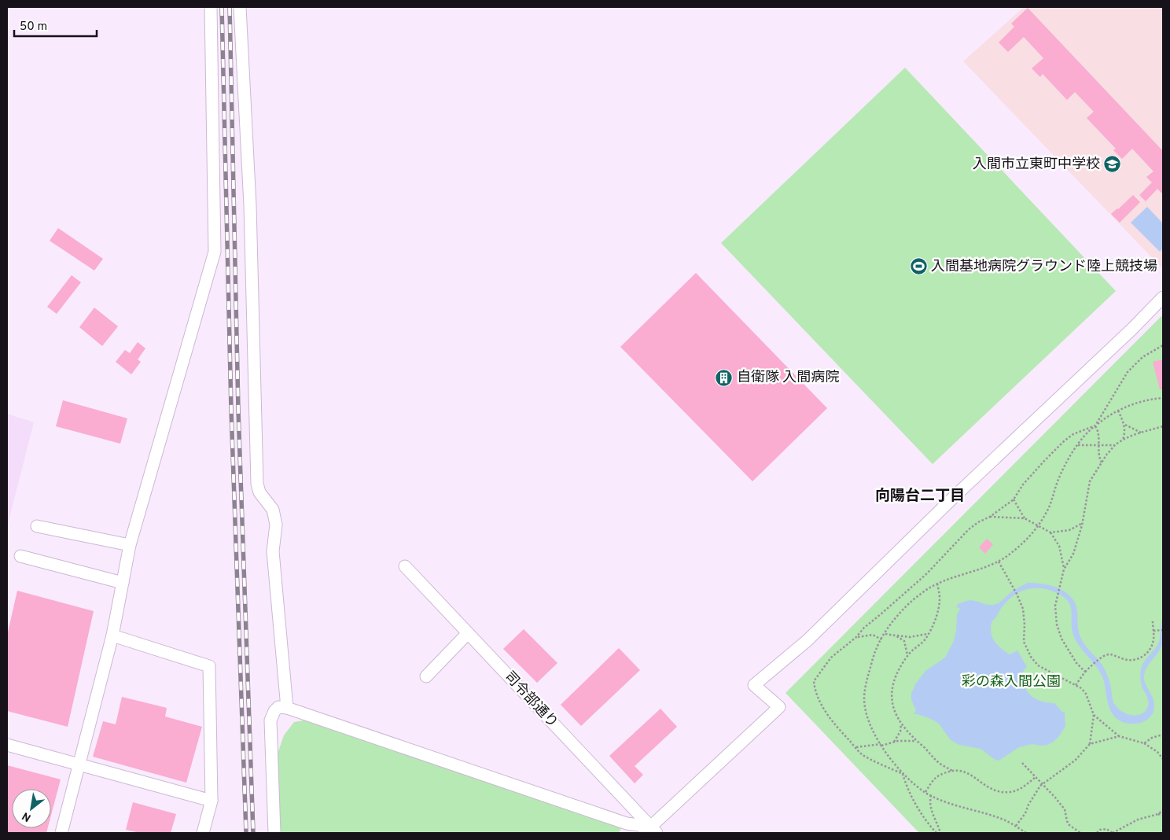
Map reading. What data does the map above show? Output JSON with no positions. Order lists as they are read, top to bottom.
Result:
{
  "streets": {
    "lane": ["司令部通り"]
  },
  "districts": ["向陽台二丁目"],
  "parks": ["彩の森入間公園"],
  "places": {
    "school or university": ["入間市立東町中学校"],
    "sports": ["入間基地病院グラウンド陸上競技場"],
    "building": ["自衛隊 入間病院"]
  },
  "scale_bar": "50 m",
  "north": "bottom left"
}
